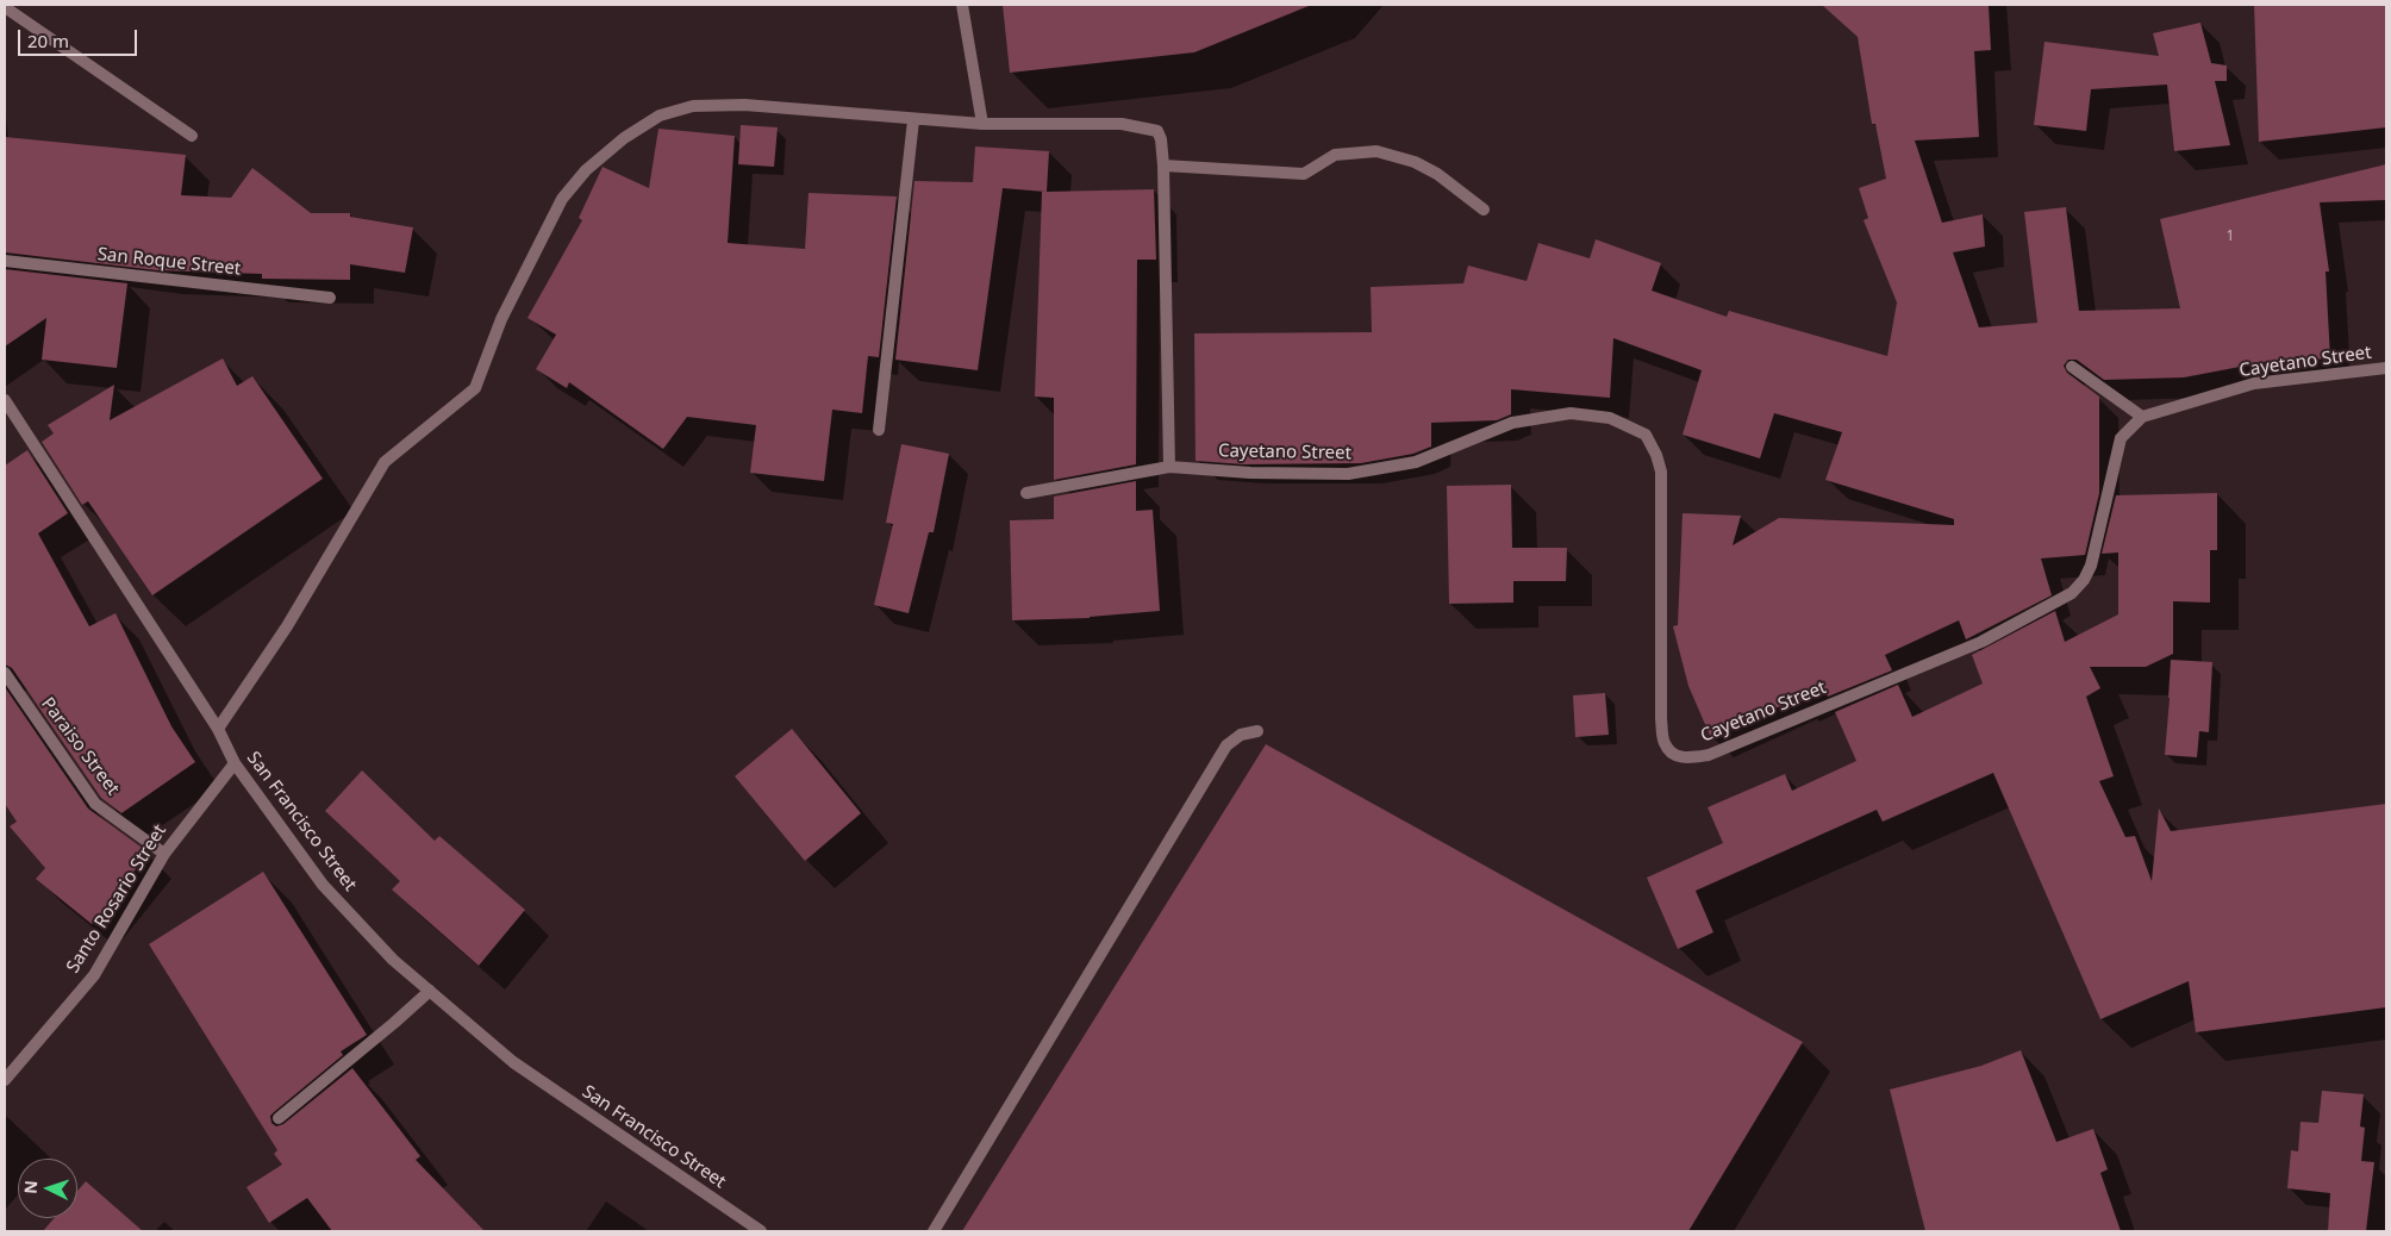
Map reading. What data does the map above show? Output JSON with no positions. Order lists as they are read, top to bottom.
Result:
{
  "streets": {
    "street": [
      "San Roque Street",
      "Cayetano Street",
      "Paraiso Street",
      "San Francisco Street",
      "Santo Rosario Street"
    ]
  },
  "crossings": [
    ["Paraiso Street", "Santo Rosario Street"],
    ["San Francisco Street", "Santo Rosario Street"]
  ],
  "house_numbers": ["1"],
  "scale_bar": "20 m",
  "north": "left"
}
